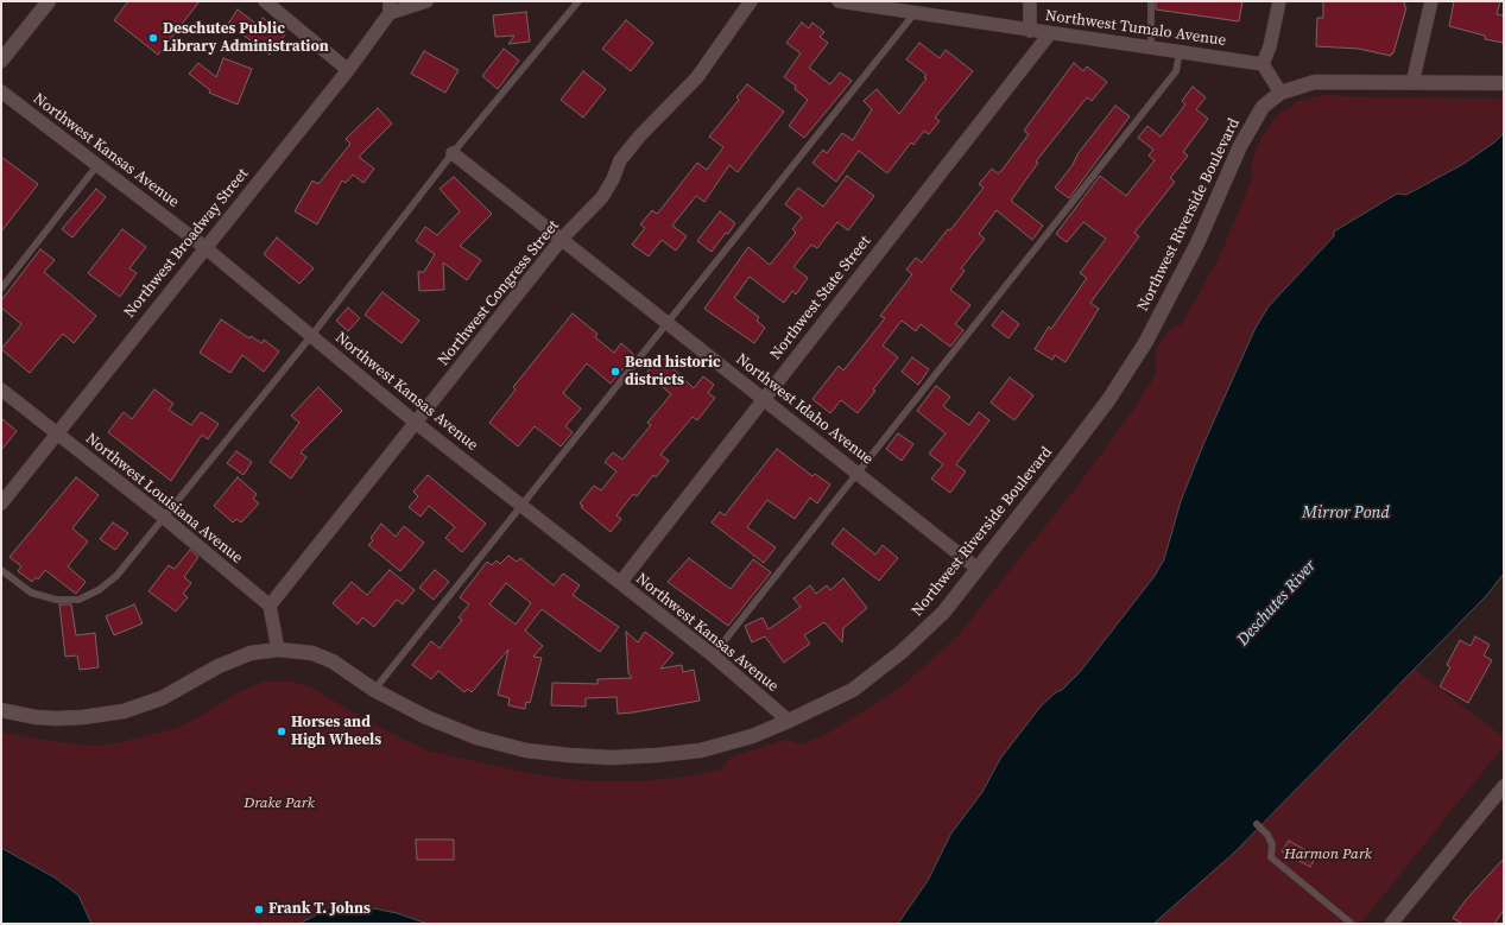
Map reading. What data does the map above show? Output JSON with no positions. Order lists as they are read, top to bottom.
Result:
{
  "streets": {
    "street": [
      "Northwest Tumalo Avenue",
      "Northwest Kansas Avenue",
      "Northwest Riverside Boulevard",
      "Northwest Broadway Street",
      "Northwest Congress Street",
      "Northwest State Street",
      "Northwest Idaho Avenue",
      "Northwest Louisiana Avenue"
    ]
  },
  "crossings": [
    ["Northwest Tumalo Avenue", "Northwest State Street"],
    ["Northwest Kansas Avenue", "Northwest Riverside Boulevard"],
    ["Northwest Kansas Avenue", "Northwest Broadway Street"],
    ["Northwest Kansas Avenue", "Northwest Congress Street"],
    ["Northwest Kansas Avenue", "Northwest State Street"],
    ["Northwest Riverside Boulevard", "Northwest Idaho Avenue"],
    ["Northwest Broadway Street", "Northwest Louisiana Avenue"],
    ["Northwest Congress Street", "Northwest Idaho Avenue"],
    ["Northwest Congress Street", "Northwest Louisiana Avenue"],
    ["Northwest State Street", "Northwest Idaho Avenue"]
  ],
  "water": ["Mirror Pond", "Deschutes River"],
  "parks": ["Drake Park", "Harmon Park"],
  "places": [
    "Deschutes Public Library Administration",
    "Bend historic districts",
    "Horses and High Wheels",
    "Frank T. Johns"
  ]
}
